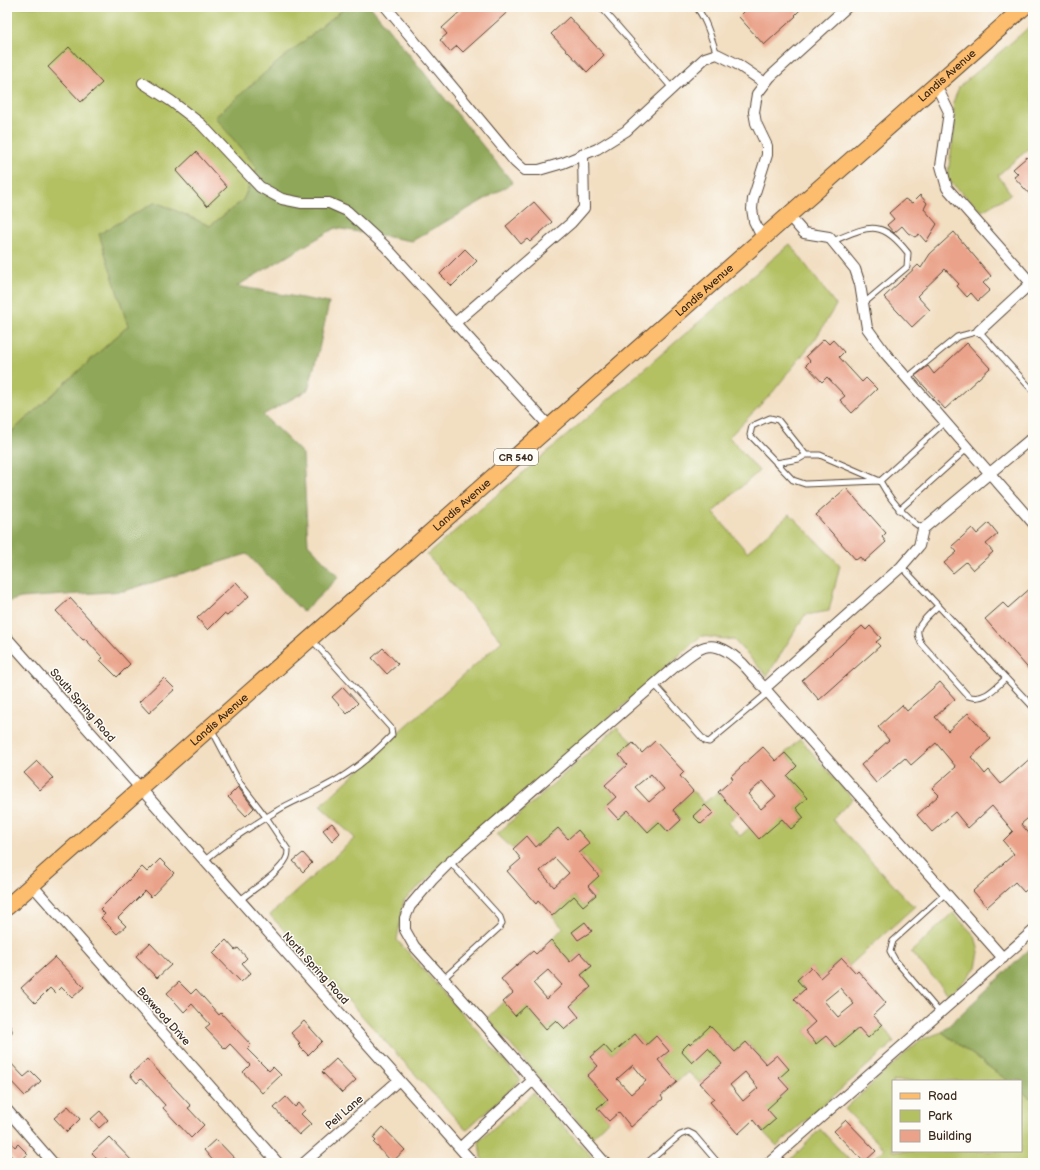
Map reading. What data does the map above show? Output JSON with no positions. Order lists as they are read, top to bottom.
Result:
{
  "streets": {
    "main road": ["Landis Avenue", "CR 540"],
    "street": [
      "South Spring Road",
      "North Spring Road",
      "Boxwood Drive",
      "Pell Lane"
    ]
  },
  "crossings": [
    ["Landis Avenue", "South Spring Road"],
    ["Landis Avenue", "North Spring Road"],
    ["Landis Avenue", "Boxwood Drive"],
    ["South Spring Road", "North Spring Road"],
    ["North Spring Road", "Pell Lane"]
  ],
  "legend": ["Road", "Park", "Building"]
}
